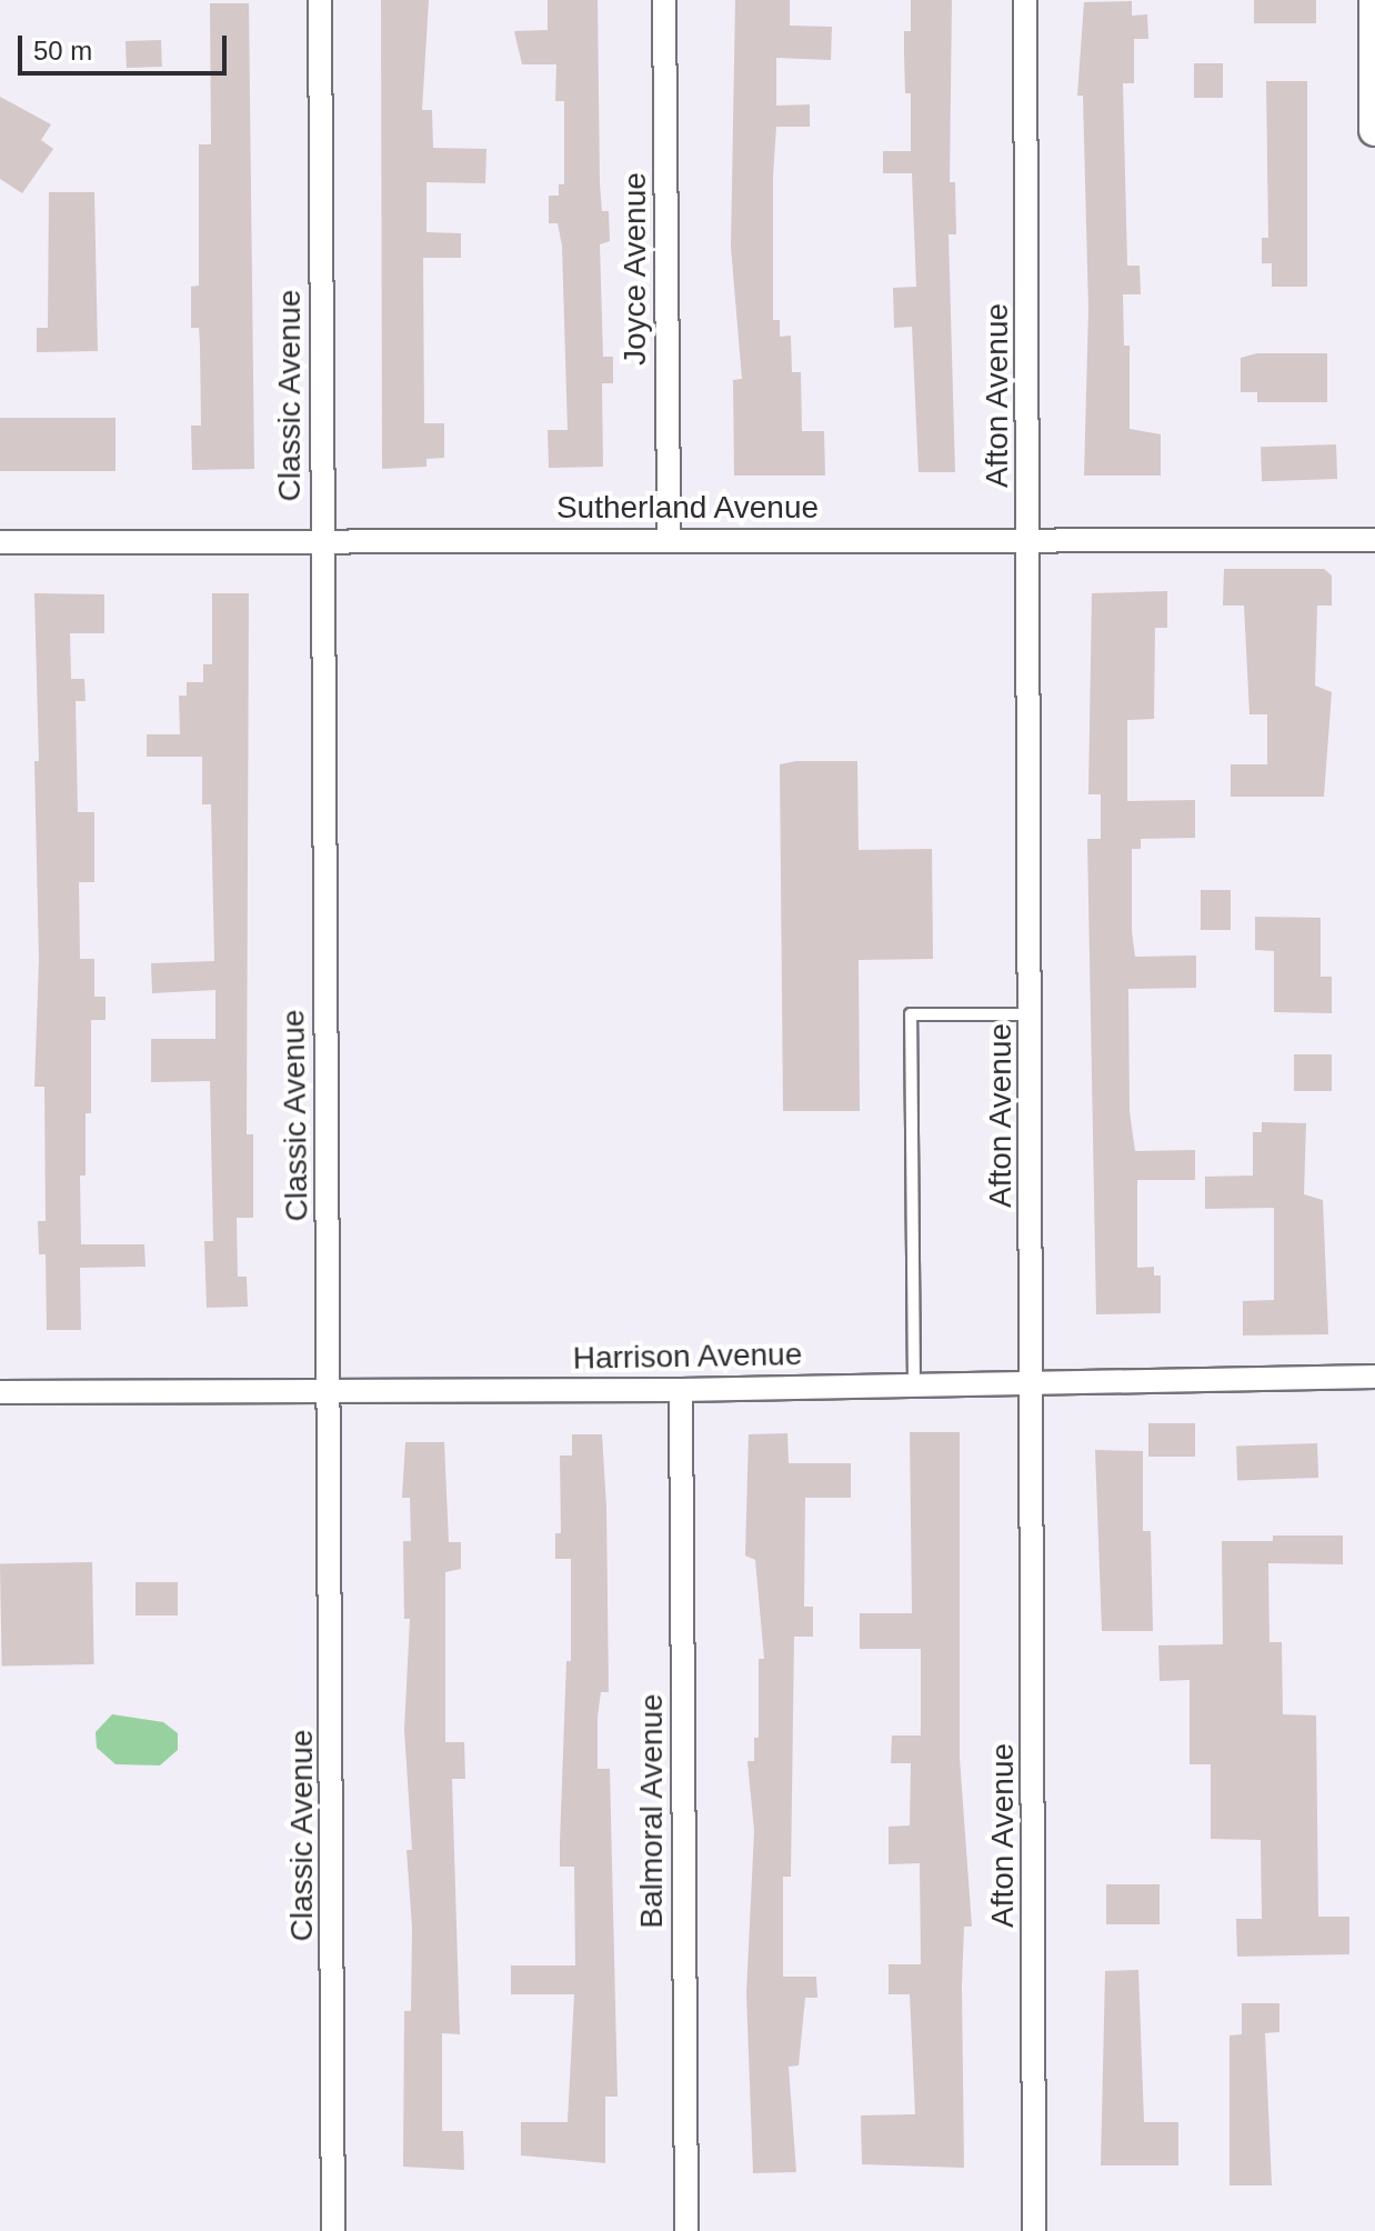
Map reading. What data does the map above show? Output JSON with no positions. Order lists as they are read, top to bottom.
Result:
{
  "streets": {
    "street": [
      "Joyce Avenue",
      "Classic Avenue",
      "Afton Avenue",
      "Sutherland Avenue",
      "Harrison Avenue",
      "Balmoral Avenue"
    ]
  },
  "crossings": [
    ["Joyce Avenue", "Sutherland Avenue"],
    ["Classic Avenue", "Sutherland Avenue"],
    ["Classic Avenue", "Harrison Avenue"],
    ["Afton Avenue", "Sutherland Avenue"],
    ["Afton Avenue", "Harrison Avenue"],
    ["Harrison Avenue", "Balmoral Avenue"]
  ],
  "scale_bar": "50 m"
}
